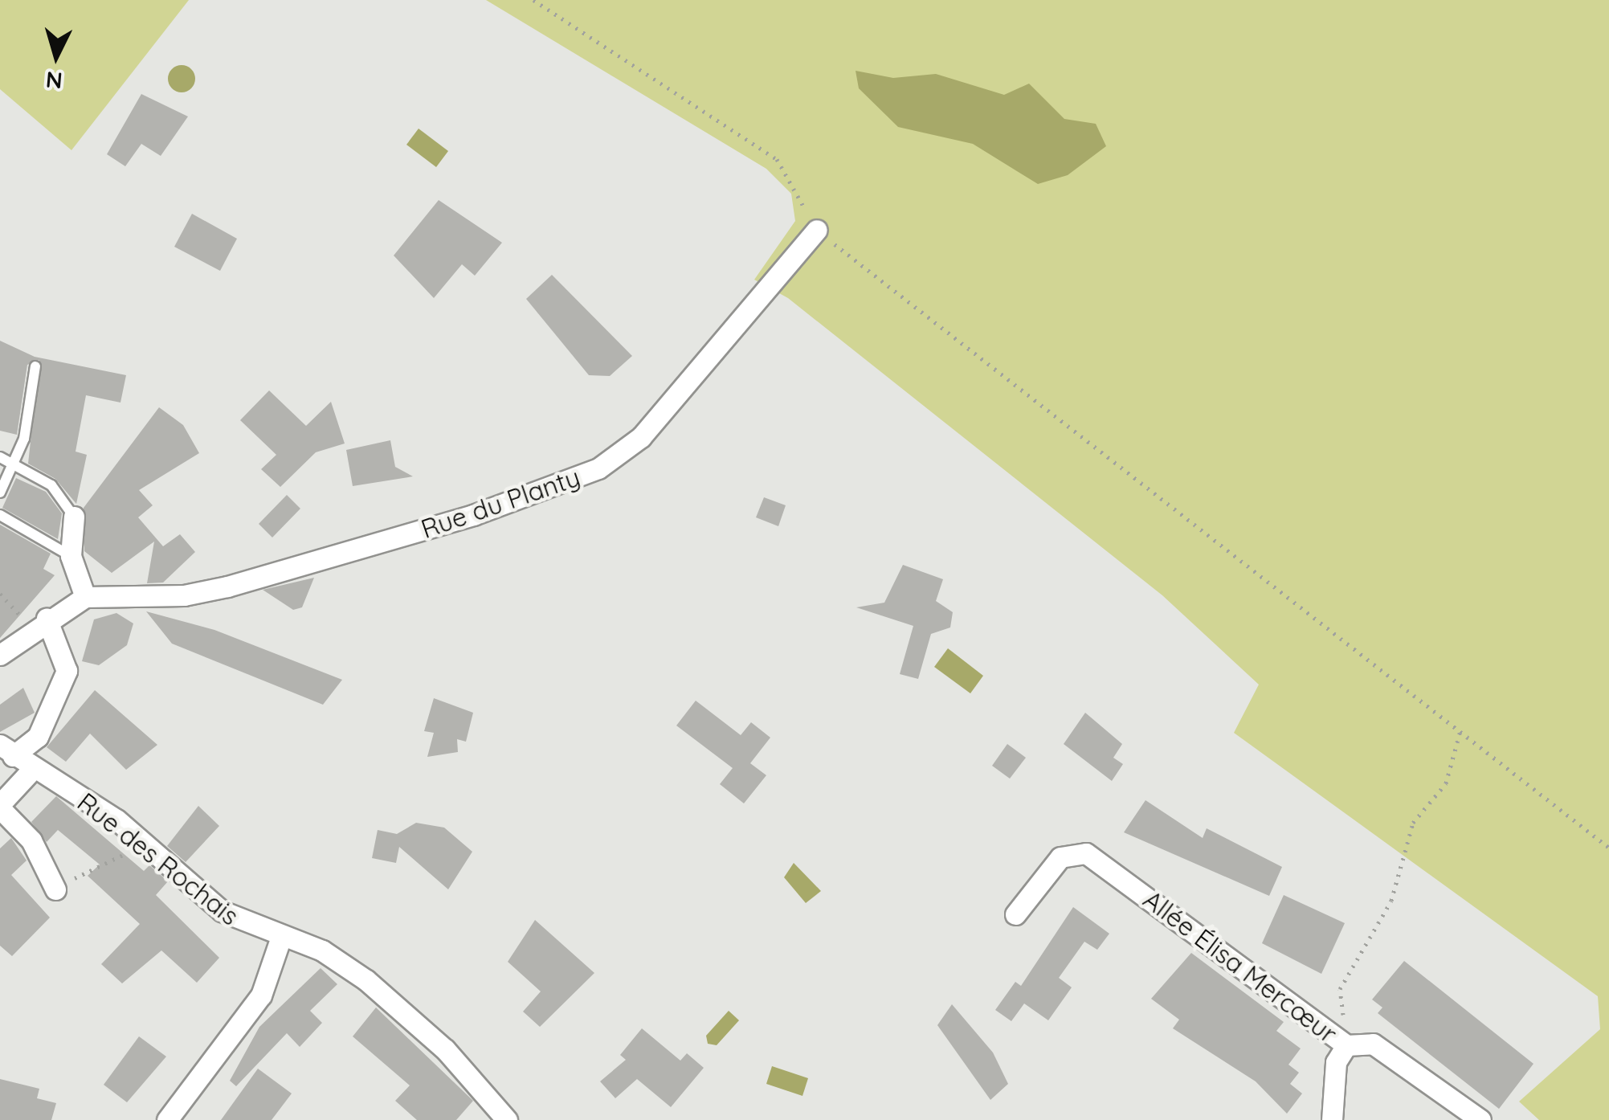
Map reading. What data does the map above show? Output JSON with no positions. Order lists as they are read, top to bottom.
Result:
{
  "streets": {
    "street": ["Rue du Planty", "Rue des Rochais", "Allée Élisa Mercœur"]
  },
  "north": "bottom"
}
